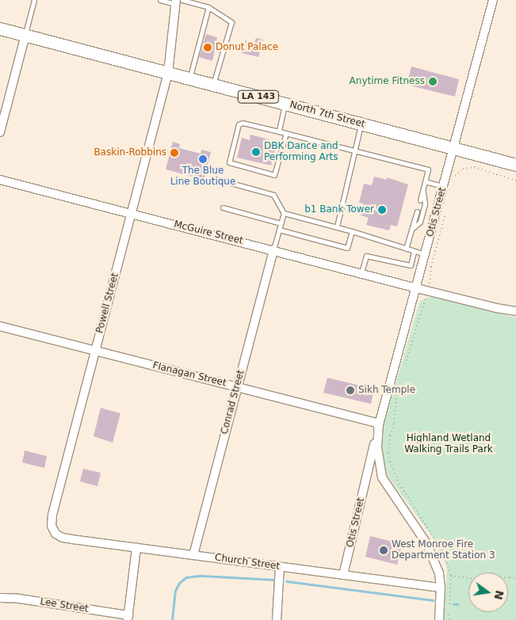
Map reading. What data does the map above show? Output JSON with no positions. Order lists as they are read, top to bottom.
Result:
{
  "streets": {
    "main road": ["LA 143", "North 7th Street"],
    "street": [
      "Otis Street",
      "McGuire Street",
      "Powell Street",
      "Flanagan Street",
      "Conrad Street",
      "Church Street",
      "Lee Street"
    ]
  },
  "crossings": [
    ["North 7th Street", "Otis Street"],
    ["North 7th Street", "Powell Street"],
    ["Otis Street", "McGuire Street"],
    ["Otis Street", "Flanagan Street"],
    ["Otis Street", "Church Street"],
    ["McGuire Street", "Powell Street"],
    ["McGuire Street", "Conrad Street"],
    ["Powell Street", "Flanagan Street"],
    ["Powell Street", "Church Street"],
    ["Flanagan Street", "Conrad Street"],
    ["Conrad Street", "Church Street"]
  ],
  "parks": ["Highland Wetland Walking Trails Park"],
  "places": [
    "Donut Palace",
    "Anytime Fitness",
    "DBK Dance and Performing Arts",
    "Baskin-Robbins",
    "The Blue Line Boutique",
    "b1 Bank Tower",
    "Sikh Temple",
    "West Monroe Fire Department Station 3"
  ],
  "north": "right"
}
